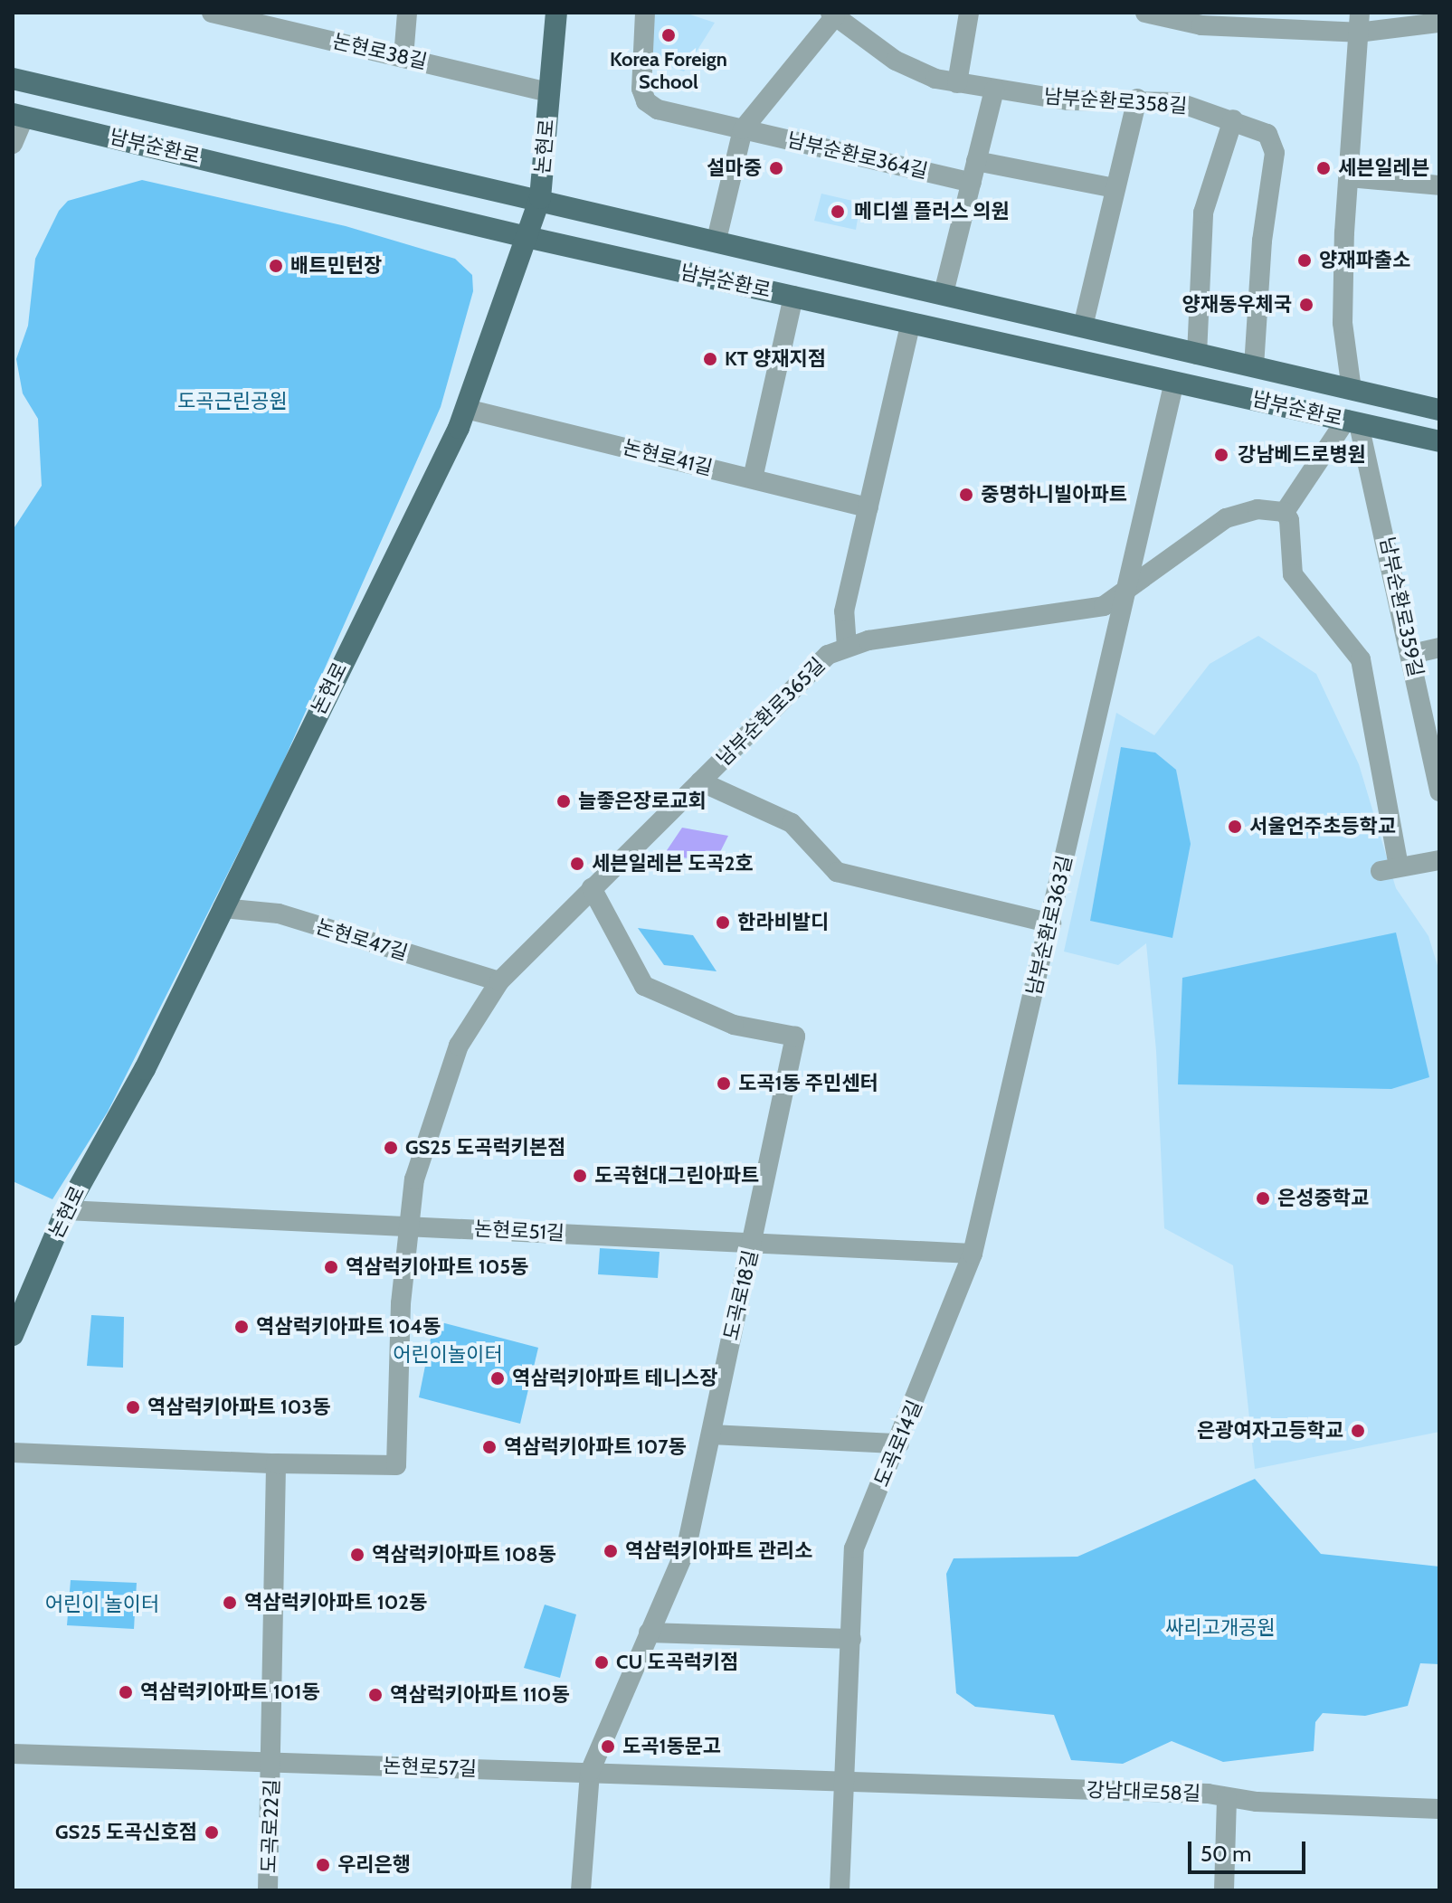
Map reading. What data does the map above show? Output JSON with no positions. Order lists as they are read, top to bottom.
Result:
{
  "streets": {
    "main road": ["남부순환로", "논현로"],
    "street": [
      "논현로38길",
      "남부순환로358길",
      "남부순환로364길",
      "논현로41길",
      "남부순환로359길",
      "남부순환로365길",
      "남부순환로363길",
      "논현로47길",
      "논현로51길",
      "도곡로18길",
      "도곡로14길",
      "논현로57길",
      "강남대로58길",
      "도곡로22길"
    ]
  },
  "crossings": [
    ["논현로38길", "논현로"],
    ["남부순환로358길", "남부순환로"],
    ["남부순환로", "논현로"],
    ["남부순환로", "남부순환로359길"],
    ["남부순환로", "남부순환로365길"],
    ["남부순환로", "남부순환로363길"],
    ["논현로", "논현로41길"],
    ["논현로", "논현로47길"],
    ["논현로", "논현로51길"],
    ["논현로41길", "남부순환로365길"],
    ["남부순환로365길", "논현로47길"],
    ["남부순환로365길", "논현로51길"],
    ["남부순환로365길", "도곡로18길"],
    ["남부순환로365길", "도곡로22길"],
    ["남부순환로363길", "논현로51길"],
    ["남부순환로363길", "도곡로14길"],
    ["논현로51길", "도곡로18길"],
    ["논현로51길", "도곡로14길"],
    ["도곡로18길", "논현로57길"],
    ["도곡로14길", "논현로57길"],
    ["도곡로14길", "강남대로58길"],
    ["논현로57길", "강남대로58길"],
    ["논현로57길", "도곡로22길"]
  ],
  "parks": [
    "도곡근린공원",
    "어린이놀이터",
    "어린이 놀이터",
    "싸리고개공원"
  ],
  "places": [
    "Korea Foreign School",
    "설마중",
    "세븐일레븐",
    "메디셀 플러스 의원",
    "양재파출소",
    "배트민턴장",
    "양재동우체국",
    "KT 양재지점",
    "강남베드로병원",
    "중명하니빌아파트",
    "늘좋은장로교회",
    "서울언주초등학교",
    "세븐일레븐 도곡2호",
    "한라비발디",
    "도곡1동 주민센터",
    "GS25 도곡럭키본점",
    "도곡현대그린아파트",
    "은성중학교",
    "역삼럭키아파트 105동",
    "역삼럭키아파트 104동",
    "역삼럭키아파트 테니스장",
    "역삼럭키아파트 103동",
    "은광여자고등학교",
    "역삼럭키아파트 107동",
    "역삼럭키아파트 관리소",
    "역삼럭키아파트 108동",
    "역삼럭키아파트 102동",
    "CU 도곡럭키점",
    "역삼럭키아파트 101동",
    "역삼럭키아파트 110동",
    "도곡1동문고",
    "GS25 도곡신호점",
    "우리은행"
  ],
  "scale_bar": "50 m"
}
